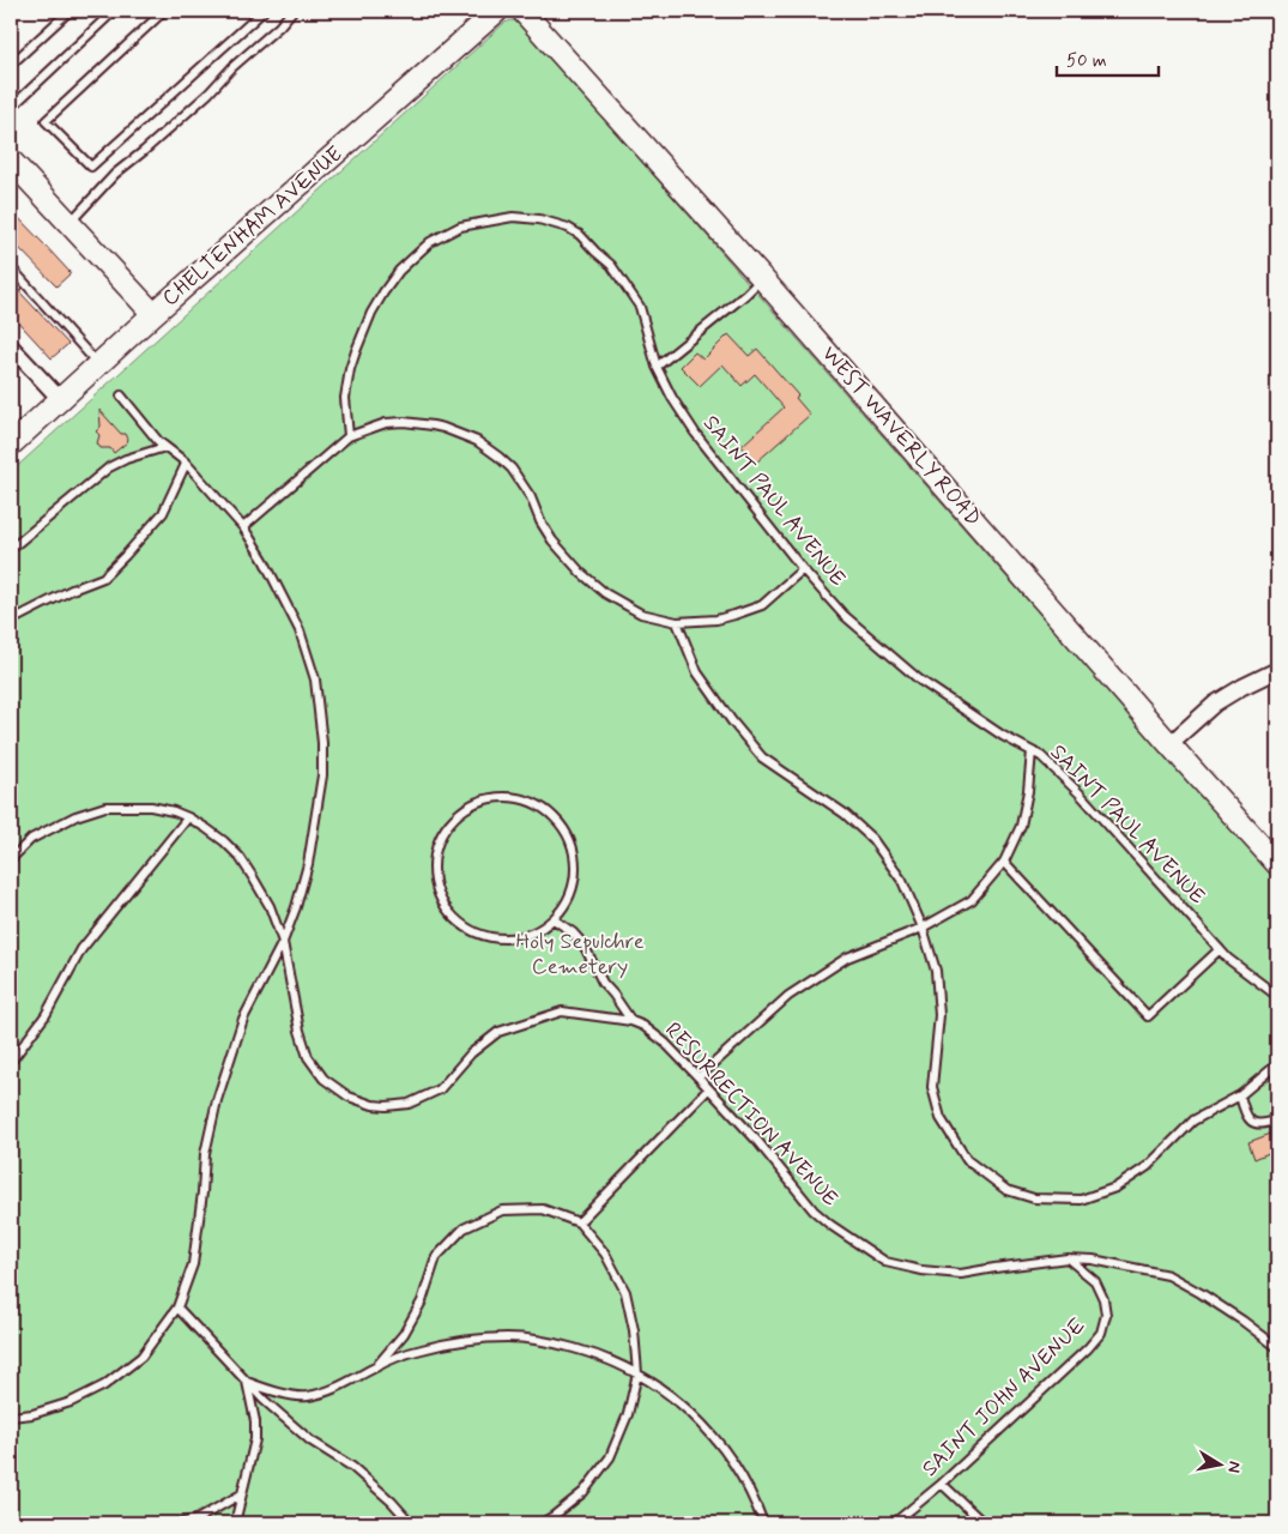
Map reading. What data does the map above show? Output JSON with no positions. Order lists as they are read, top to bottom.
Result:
{
  "streets": {
    "street": ["CHELTENHAM AVENUE", "WEST WAVERLY ROAD"],
    "lane": ["SAINT PAUL AVENUE", "RESURRECTION AVENUE", "SAINT JOHN AVENUE"]
  },
  "crossings": [
    ["RESURRECTION AVENUE", "SAINT JOHN AVENUE"]
  ],
  "parks": ["Holy Sepulchre Cemetery"],
  "scale_bar": "50 m",
  "north": "right"
}
